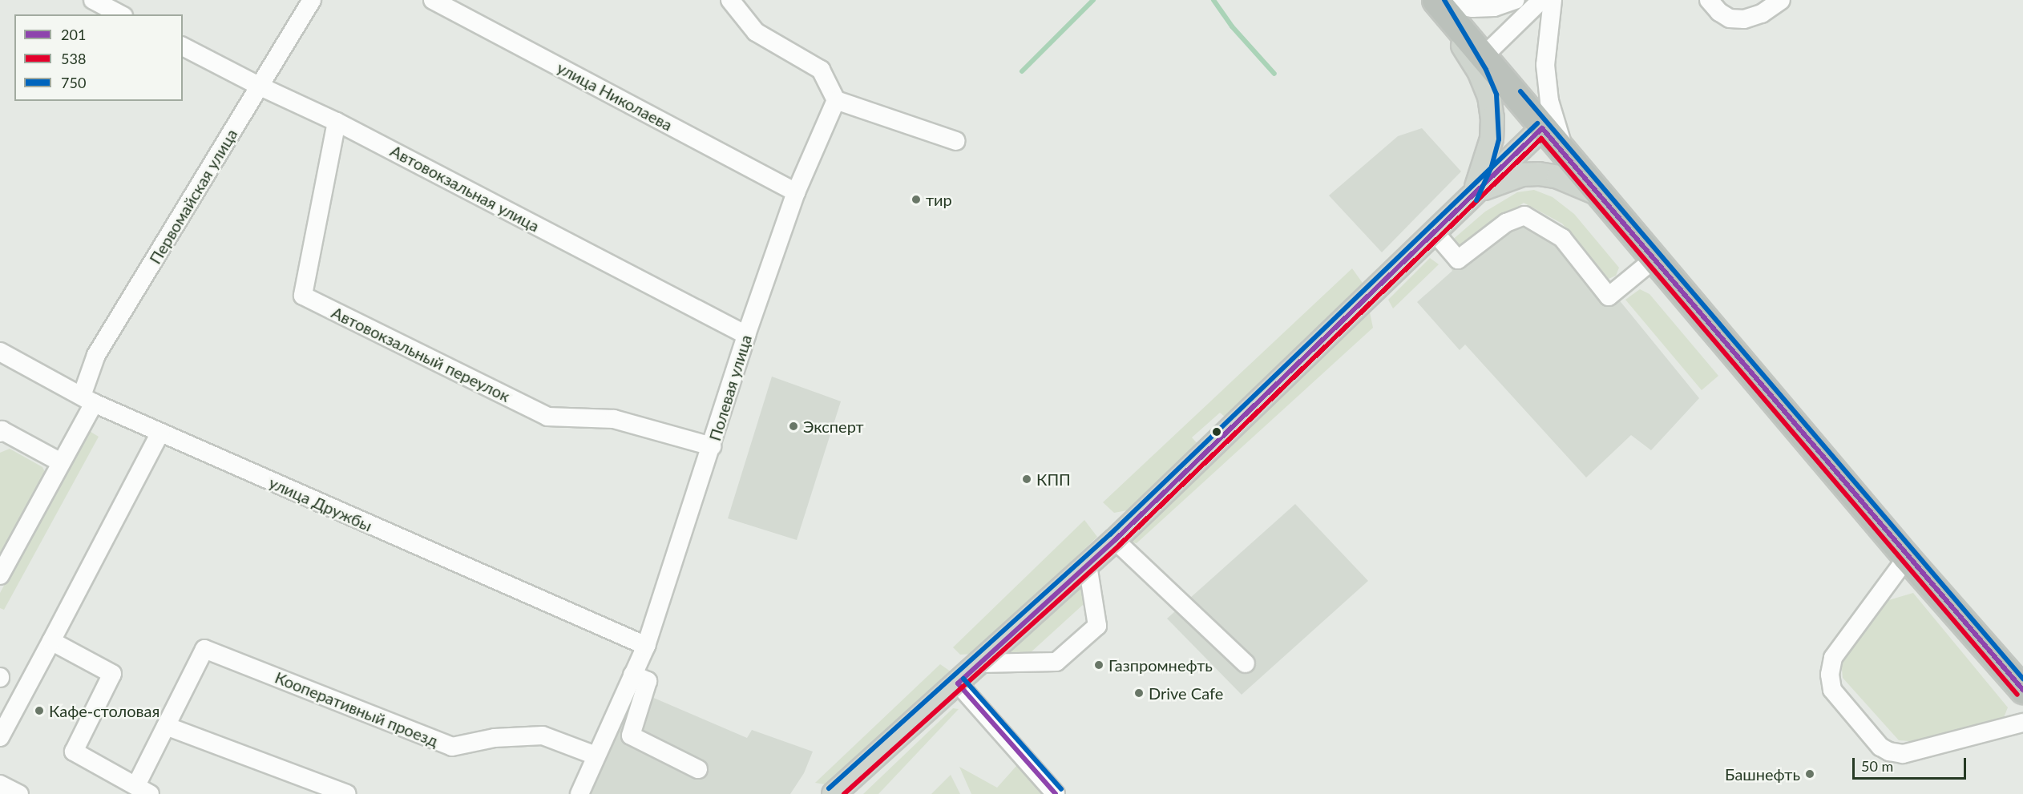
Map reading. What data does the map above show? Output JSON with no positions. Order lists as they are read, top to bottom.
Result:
{
  "streets": {
    "street": [
      "улица Николаева",
      "Автовокзальная улица",
      "Первомайская улица",
      "Автовокзальный переулок",
      "Полевая улица",
      "улица Дружбы",
      "Кооперативный проезд"
    ]
  },
  "crossings": [
    ["улица Николаева", "Полевая улица"],
    ["Автовокзальная улица", "Первомайская улица"],
    ["Автовокзальная улица", "Автовокзальный переулок"],
    ["Автовокзальная улица", "Полевая улица"],
    ["Первомайская улица", "улица Дружбы"],
    ["Автовокзальный переулок", "Полевая улица"],
    ["Полевая улица", "улица Дружбы"],
    ["Полевая улица", "Кооперативный проезд"]
  ],
  "places": [
    "тир",
    "Эксперт",
    "КПП",
    "Газпромнефть",
    "Drive Cafe",
    "Кафе-столовая",
    "Башнефть"
  ],
  "lines": ["transit line 750", "transit line 201", "transit line 538"],
  "legend": ["201", "538", "750"],
  "scale_bar": "50 m"
}
